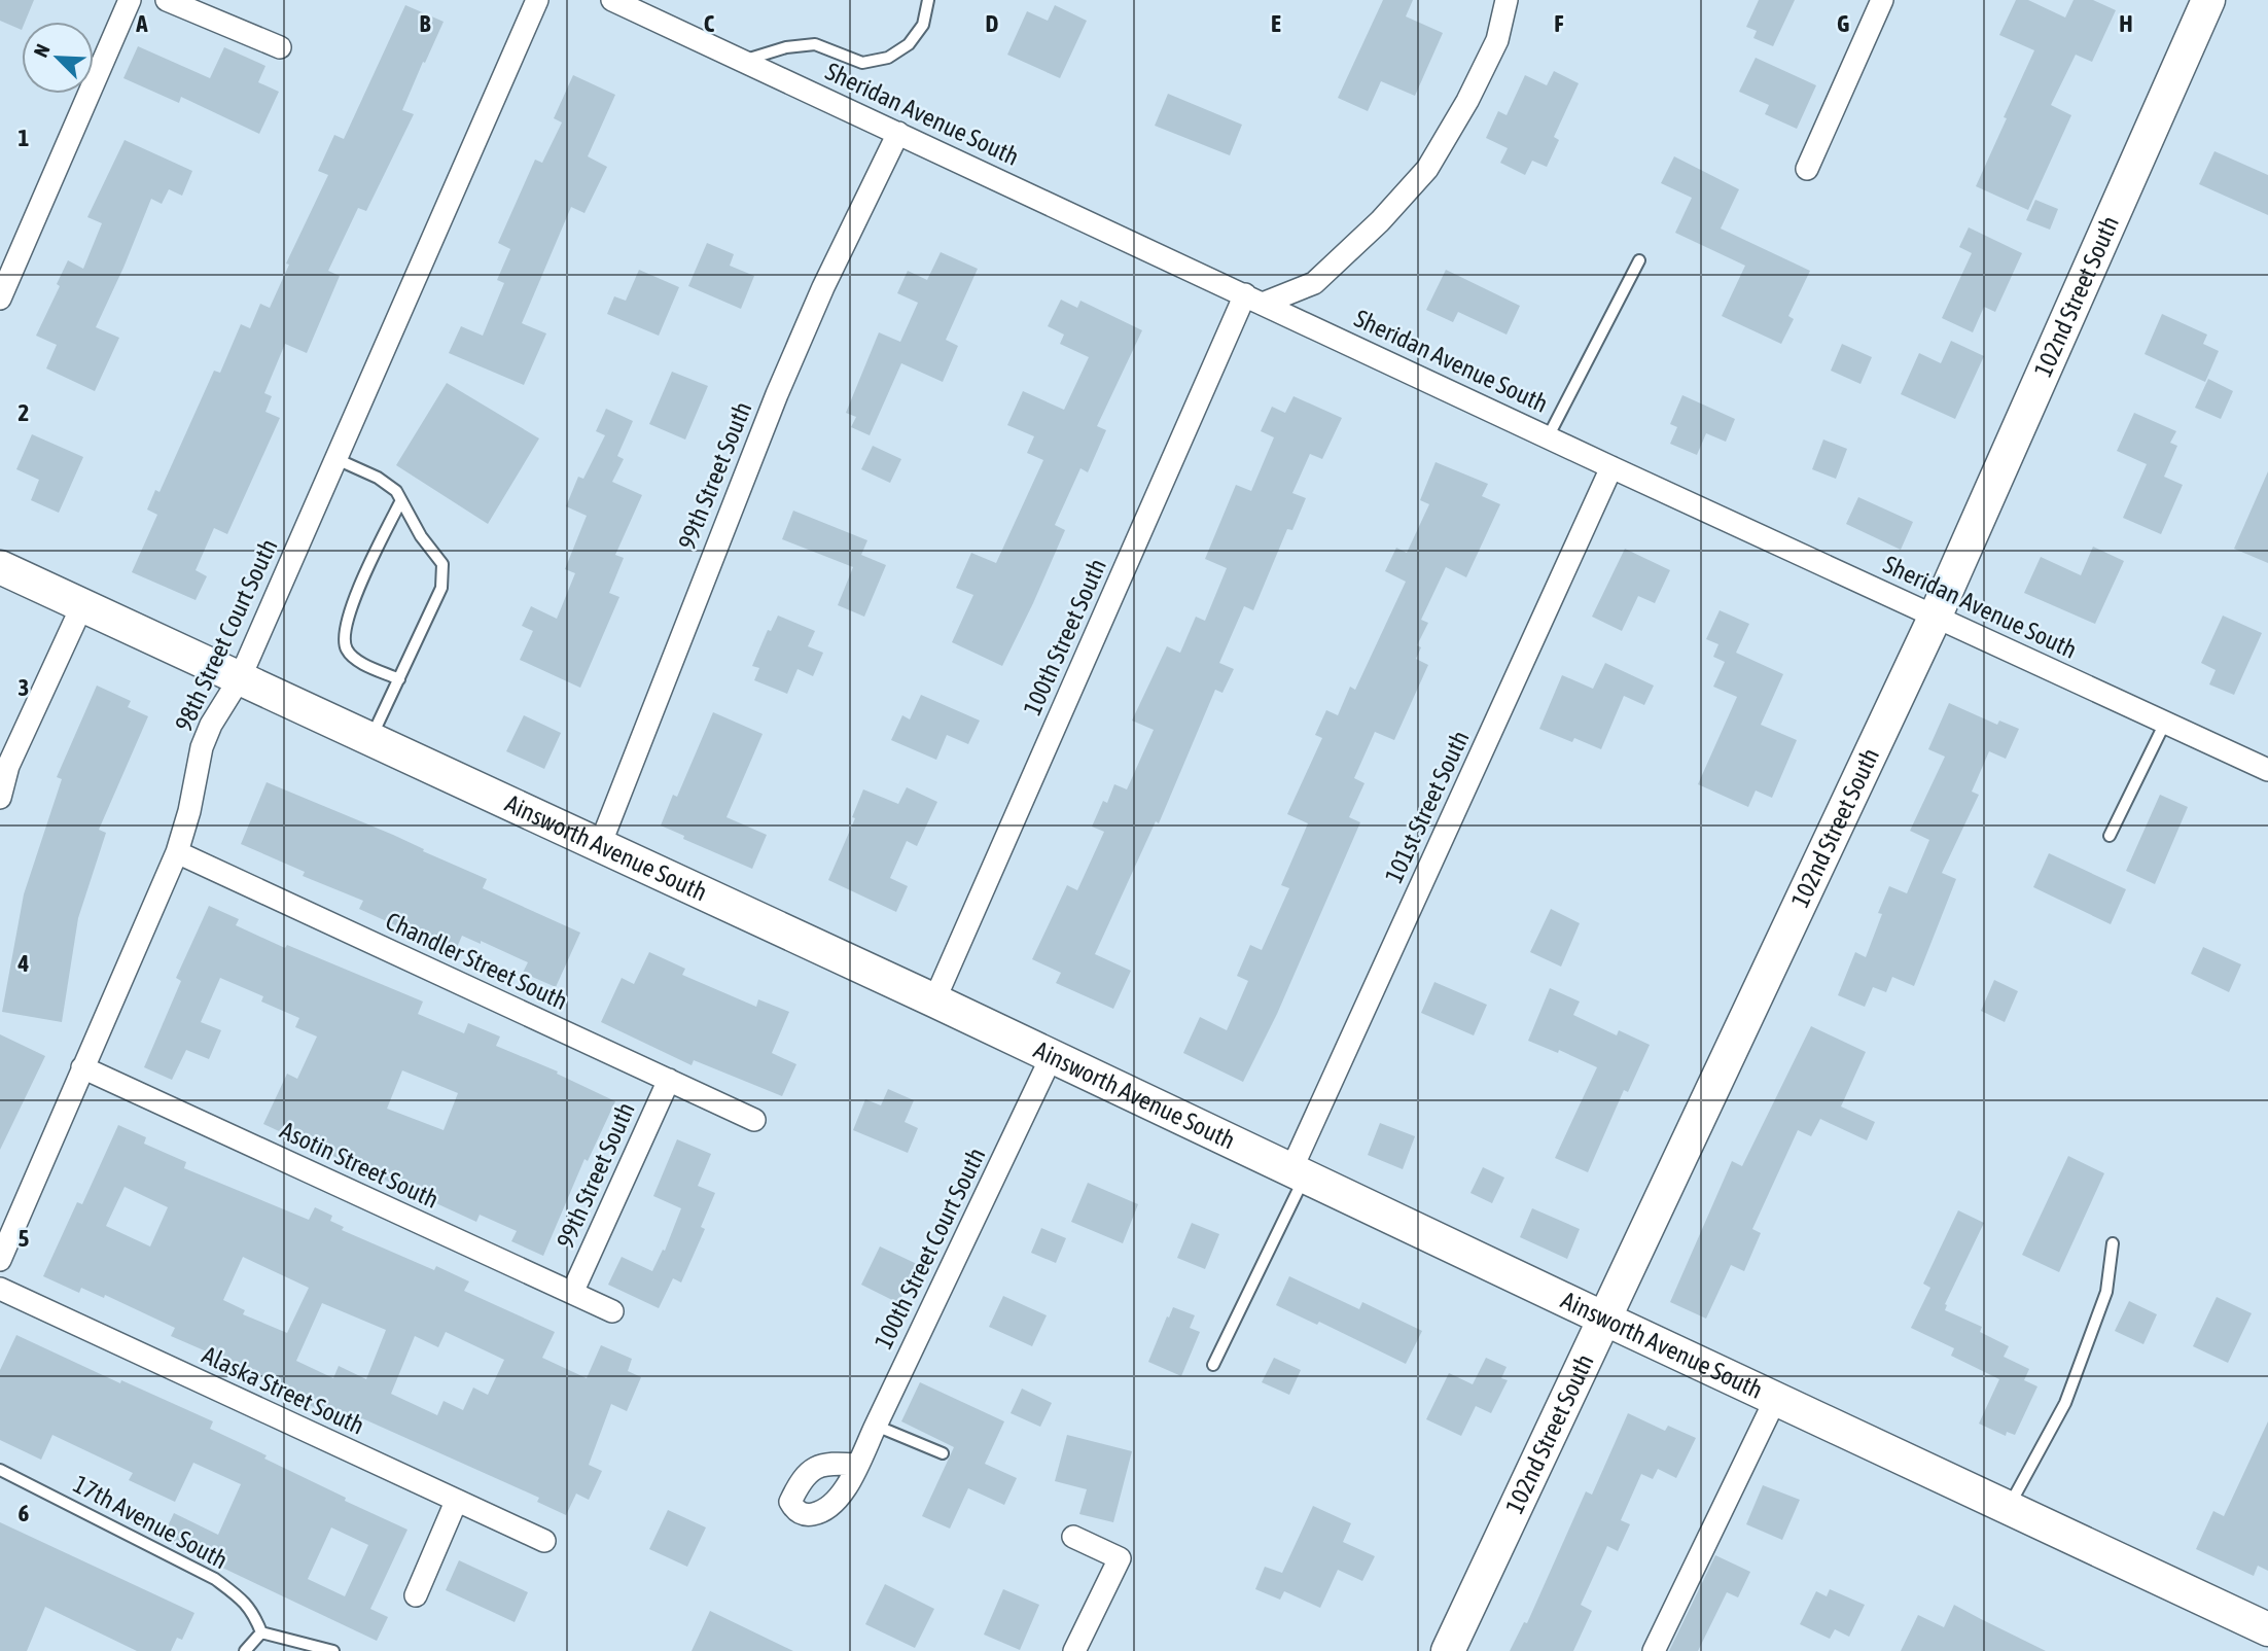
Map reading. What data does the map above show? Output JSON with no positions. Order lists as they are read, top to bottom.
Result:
{
  "streets": {
    "street": [
      "Sheridan Avenue South",
      "102nd Street South",
      "99th Street South",
      "98th Street Court South",
      "100th Street South",
      "101st Street South",
      "Ainsworth Avenue South",
      "Chandler Street South",
      "Asotin Street South",
      "100th Street Court South",
      "Alaska Street South"
    ],
    "lane": ["17th Avenue South"]
  },
  "crossings": [
    ["Sheridan Avenue South", "102nd Street South"],
    ["Sheridan Avenue South", "99th Street South"],
    ["Sheridan Avenue South", "100th Street South"],
    ["Sheridan Avenue South", "101st Street South"],
    ["102nd Street South", "Ainsworth Avenue South"],
    ["99th Street South", "Ainsworth Avenue South"],
    ["99th Street South", "Chandler Street South"],
    ["99th Street South", "Asotin Street South"],
    ["98th Street Court South", "Ainsworth Avenue South"],
    ["98th Street Court South", "Chandler Street South"],
    ["98th Street Court South", "Asotin Street South"],
    ["100th Street South", "Ainsworth Avenue South"],
    ["101st Street South", "Ainsworth Avenue South"],
    ["Ainsworth Avenue South", "100th Street Court South"]
  ],
  "north": "top left",
  "grid": {
    "columns": [
      "A",
      "B",
      "C",
      "D",
      "E",
      "F",
      "G",
      "H"
    ],
    "rows": [
      "1",
      "2",
      "3",
      "4",
      "5",
      "6"
    ]
  }
}
